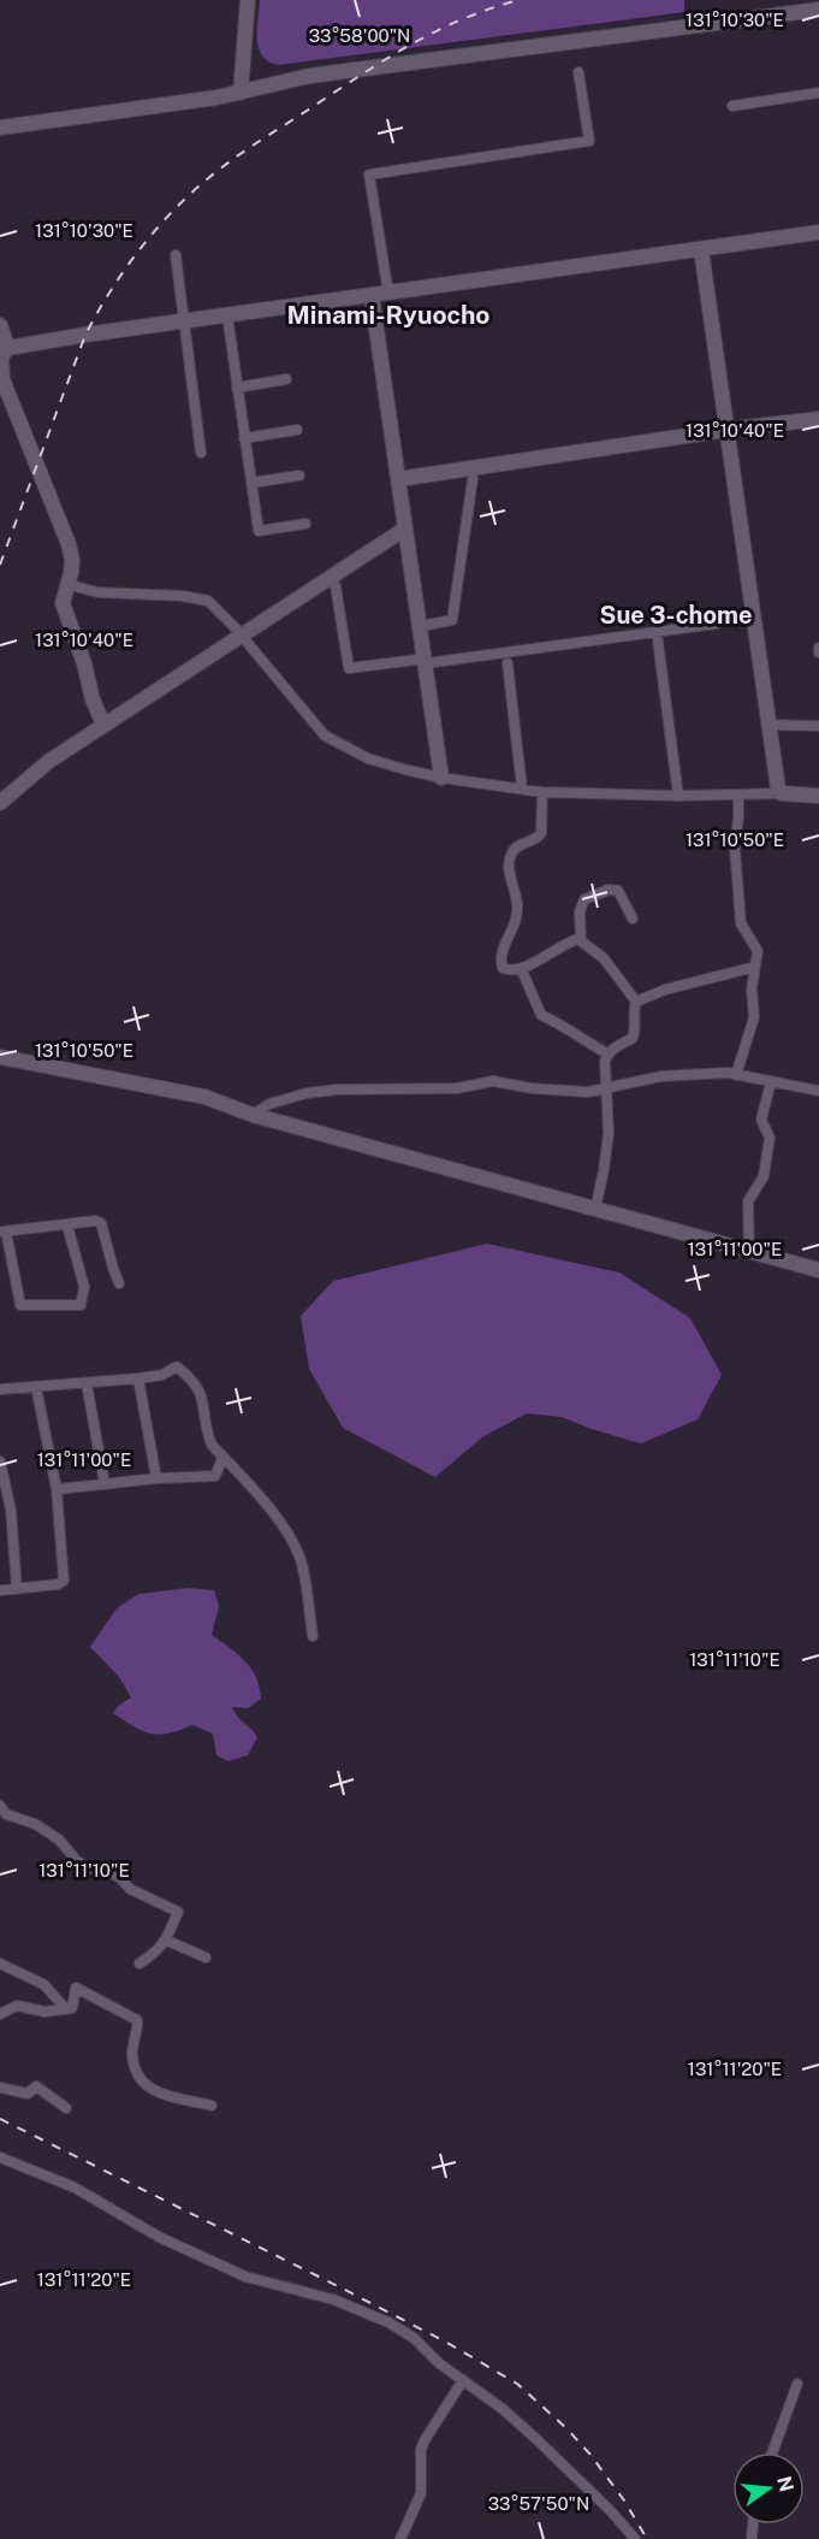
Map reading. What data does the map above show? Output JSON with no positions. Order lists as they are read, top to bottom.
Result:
{
  "districts": ["Minami-Ryuocho", "Sue 3-chome"],
  "north": "right",
  "coordinates": [
    "131°10'30\"E",
    "33°58'00\"N",
    "131°10'40\"E",
    "131°10'50\"E",
    "131°11'00\"E",
    "131°11'10\"E",
    "131°11'20\"E",
    "33°57'50\"N"
  ]
}
